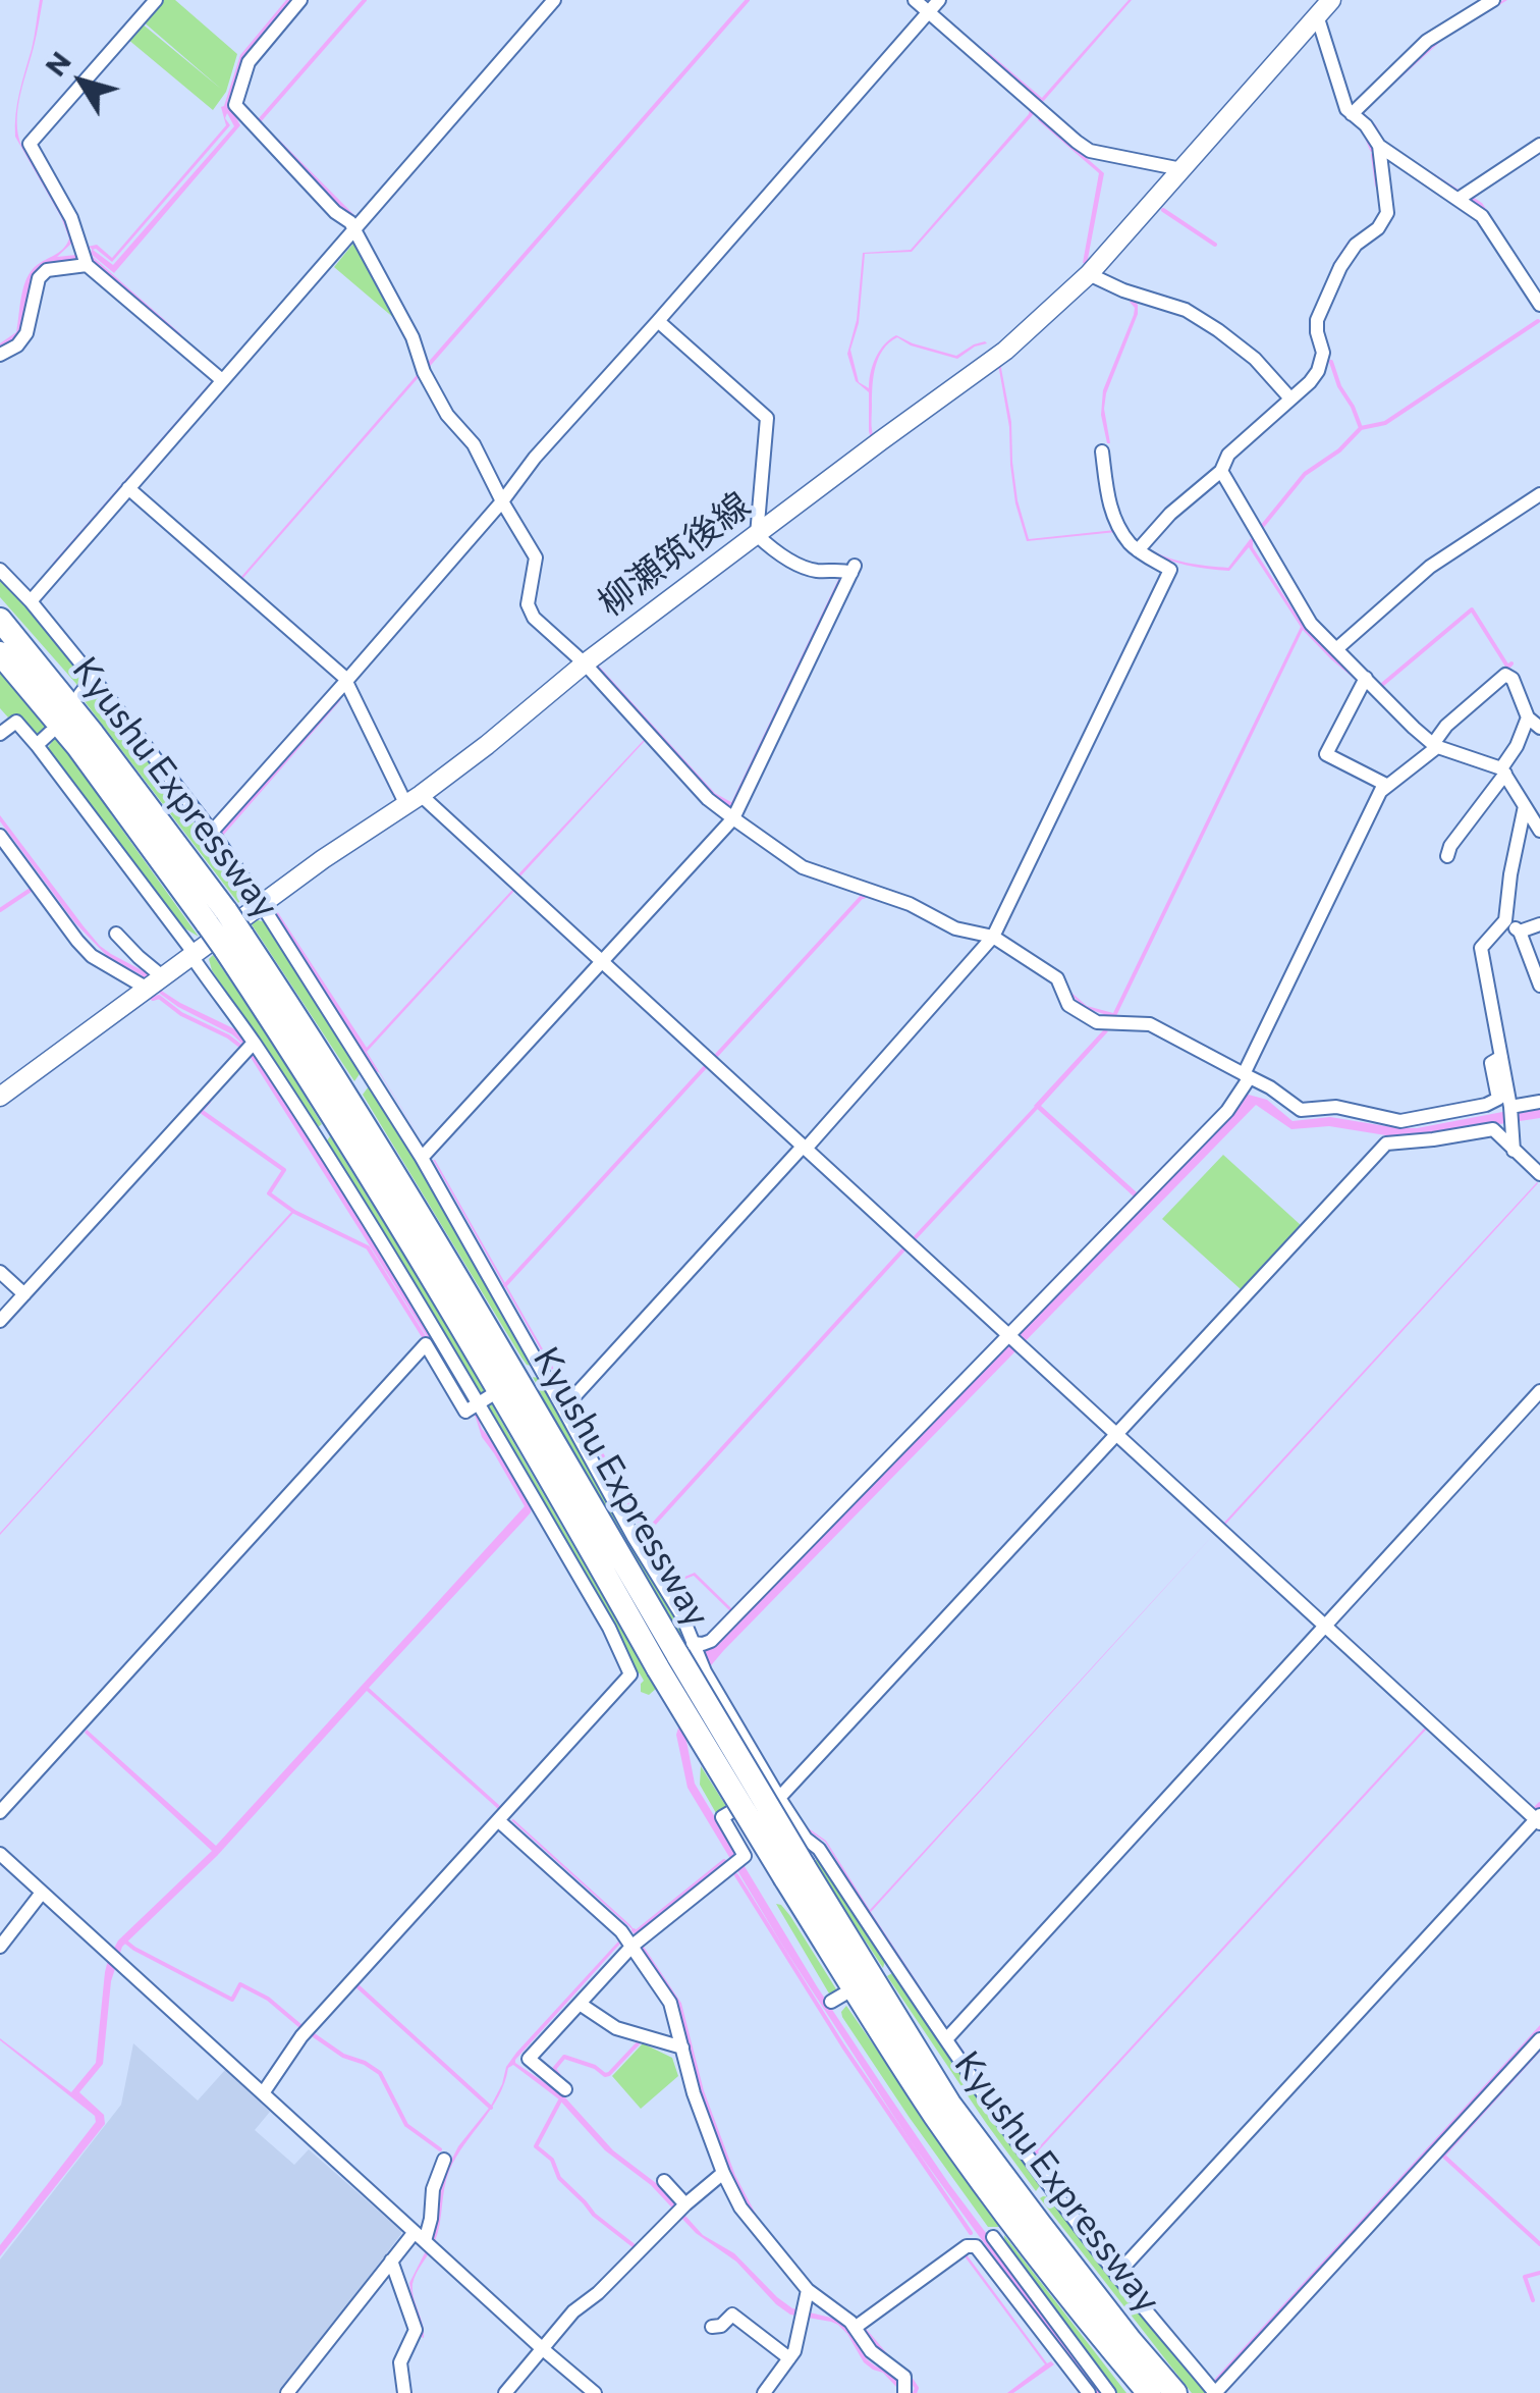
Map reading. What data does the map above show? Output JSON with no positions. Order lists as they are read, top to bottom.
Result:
{
  "streets": {
    "highway": ["Kyushu Expressway"],
    "main road": ["柳瀬筑後線"]
  },
  "north": "top left"
}
